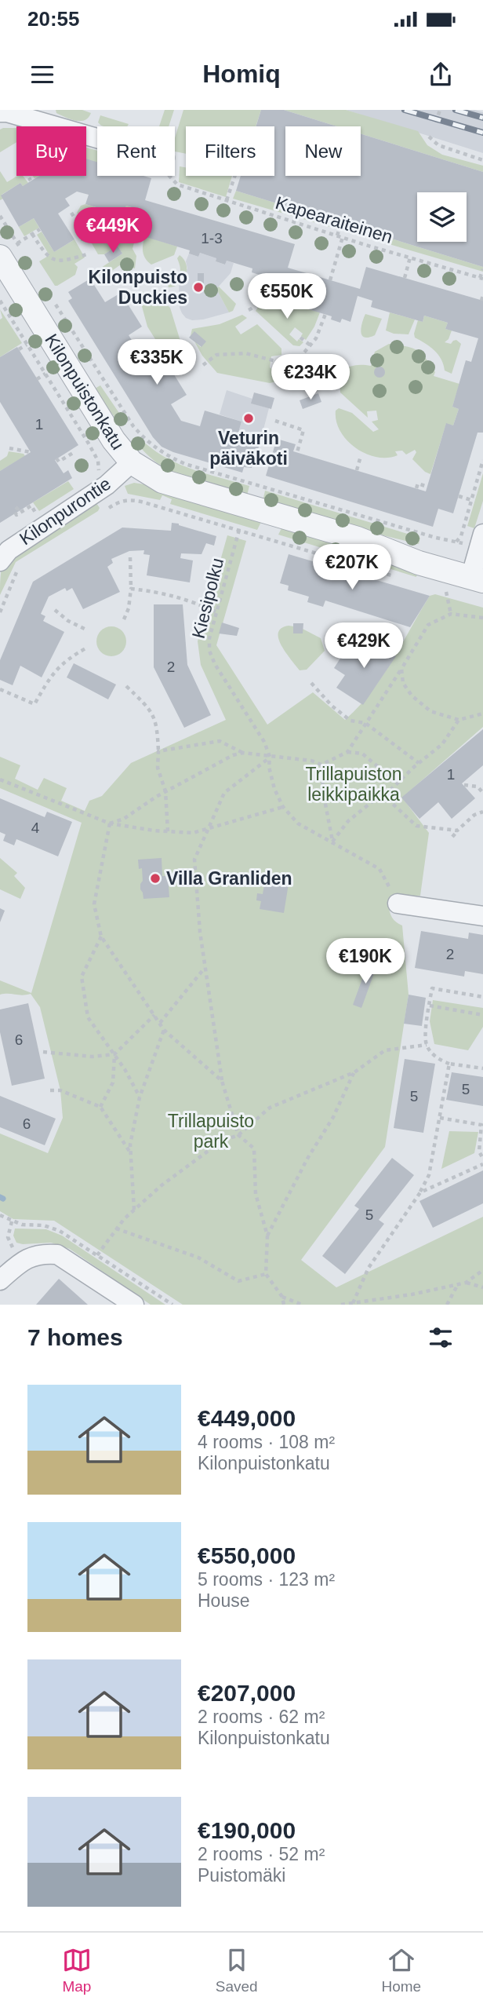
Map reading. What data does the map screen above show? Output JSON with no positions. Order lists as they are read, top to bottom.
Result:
{
  "streets": {
    "street": ["Kilonpuistonkatu", "Kilonpurontie"],
    "path": ["Kapearaiteinen", "Kiesipolku"]
  },
  "crossings": [
    ["Kilonpuistonkatu", "Kilonpurontie"]
  ],
  "parks": ["Trillapuiston leikkipaikka", "Trillapuisto park"],
  "places": ["Kilonpuisto Duckies", "Veturin päiväkoti", "Villa Granliden"],
  "house_numbers": [
    "1-3",
    "1",
    "2",
    "1",
    "4",
    "2",
    "6",
    "5",
    "5",
    "6",
    "5"
  ],
  "page": {
    "status": "20:55",
    "header": "Homiq",
    "chip": [
      "Buy",
      "Rent",
      "Filters",
      "New"
    ],
    "price": [
      "€449K",
      "€550K",
      "€335K",
      "€234K",
      "€207K",
      "€429K",
      "€190K"
    ],
    "heading": "7 homes",
    "list": [
      {
        "name": "€449,000",
        "note": "4 rooms · 108 m² · Kilonpuistonkatu"
      },
      {
        "name": "€550,000",
        "note": "5 rooms · 123 m² · House"
      },
      {
        "name": "€207,000",
        "note": "2 rooms · 62 m² · Kilonpuistonkatu"
      },
      {
        "name": "€190,000",
        "note": "2 rooms · 52 m² · Puistomäki"
      }
    ],
    "tabs": ["Map", "Saved", "Home"]
  }
}
